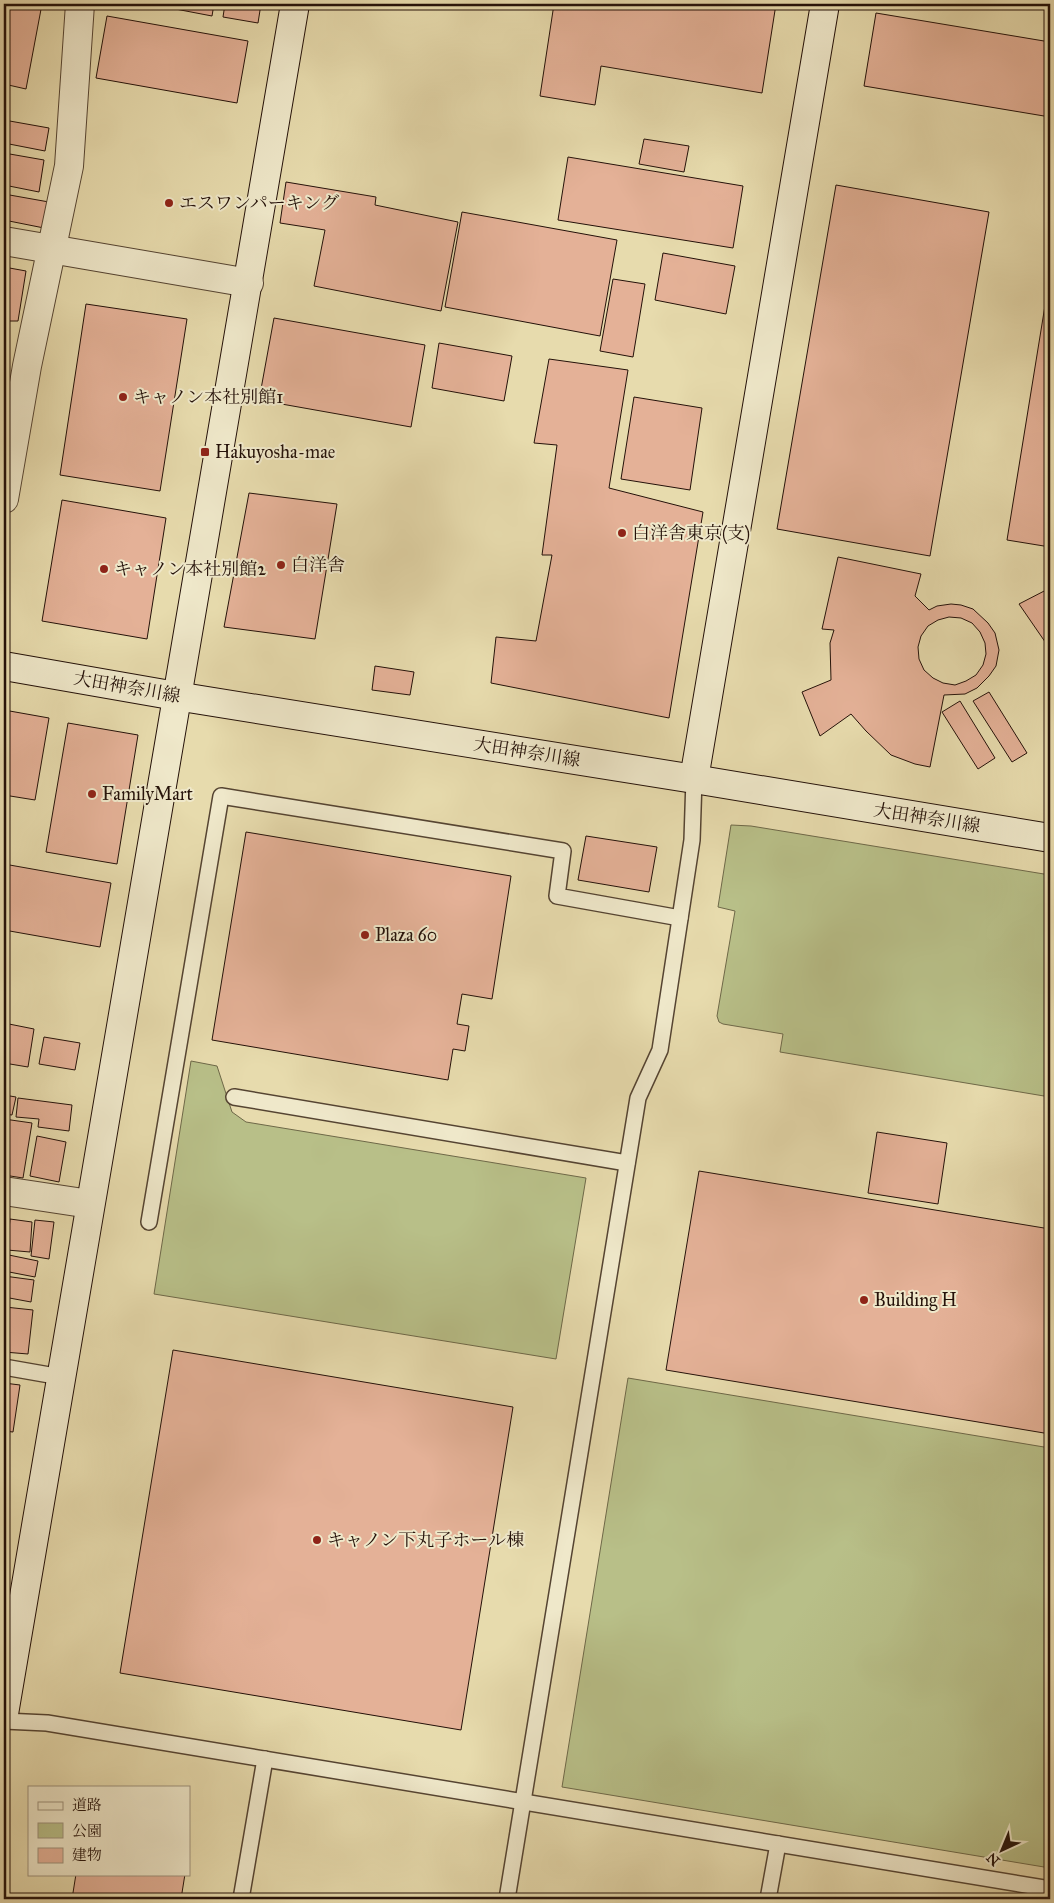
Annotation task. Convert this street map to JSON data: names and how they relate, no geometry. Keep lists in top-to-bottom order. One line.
{"streets":{"street":["大田神奈川線"]},"places":{"other":["エスワンパーキング","キャノン本社別館1","白洋舎東京(支)","白洋舎","キャノン本社別館2","FamilyMart","Plaza 60","Building H","キャノン下丸子ホール棟"],"transit":["Hakuyosha-mae"]},"legend":["道路","公園","建物"],"north":"bottom left"}
